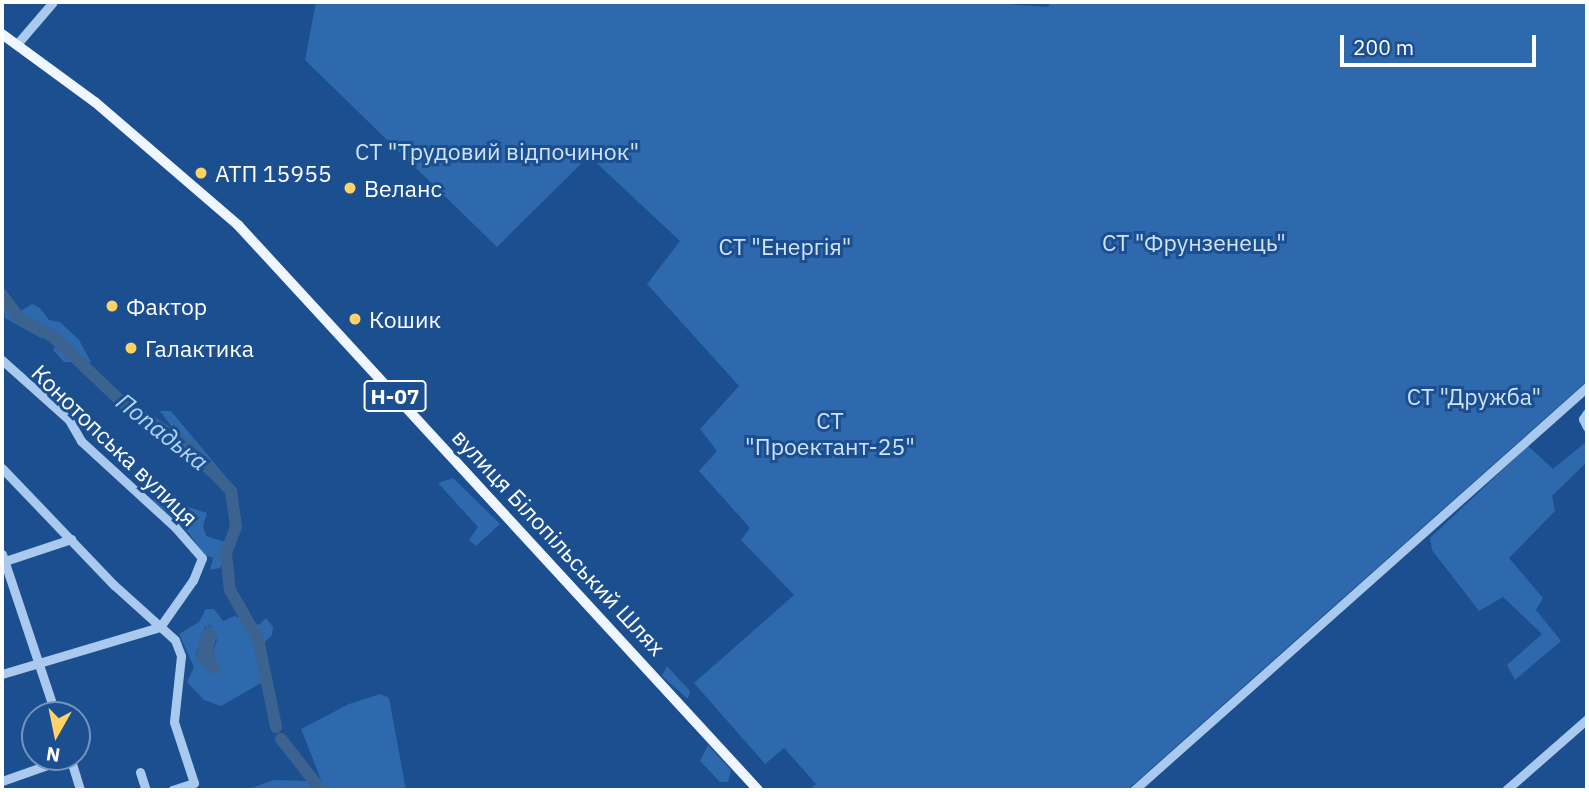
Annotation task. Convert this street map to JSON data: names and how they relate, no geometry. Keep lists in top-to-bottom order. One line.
{"streets":{"main road":["Н-07","вулиця Білопільський Шлях"],"street":["Конотопська вулиця"]},"water":["Попадька"],"parks":["СТ \"Трудовий відпочинок\"","СТ \"Фрунзенець\"","СТ \"Енергія\"","СТ \"Дружба\"","СТ \"Проектант-25\""],"places":["АТП 15955","Веланс","Фактор","Кошик","Галактика"],"scale_bar":"200 m","north":"bottom"}
